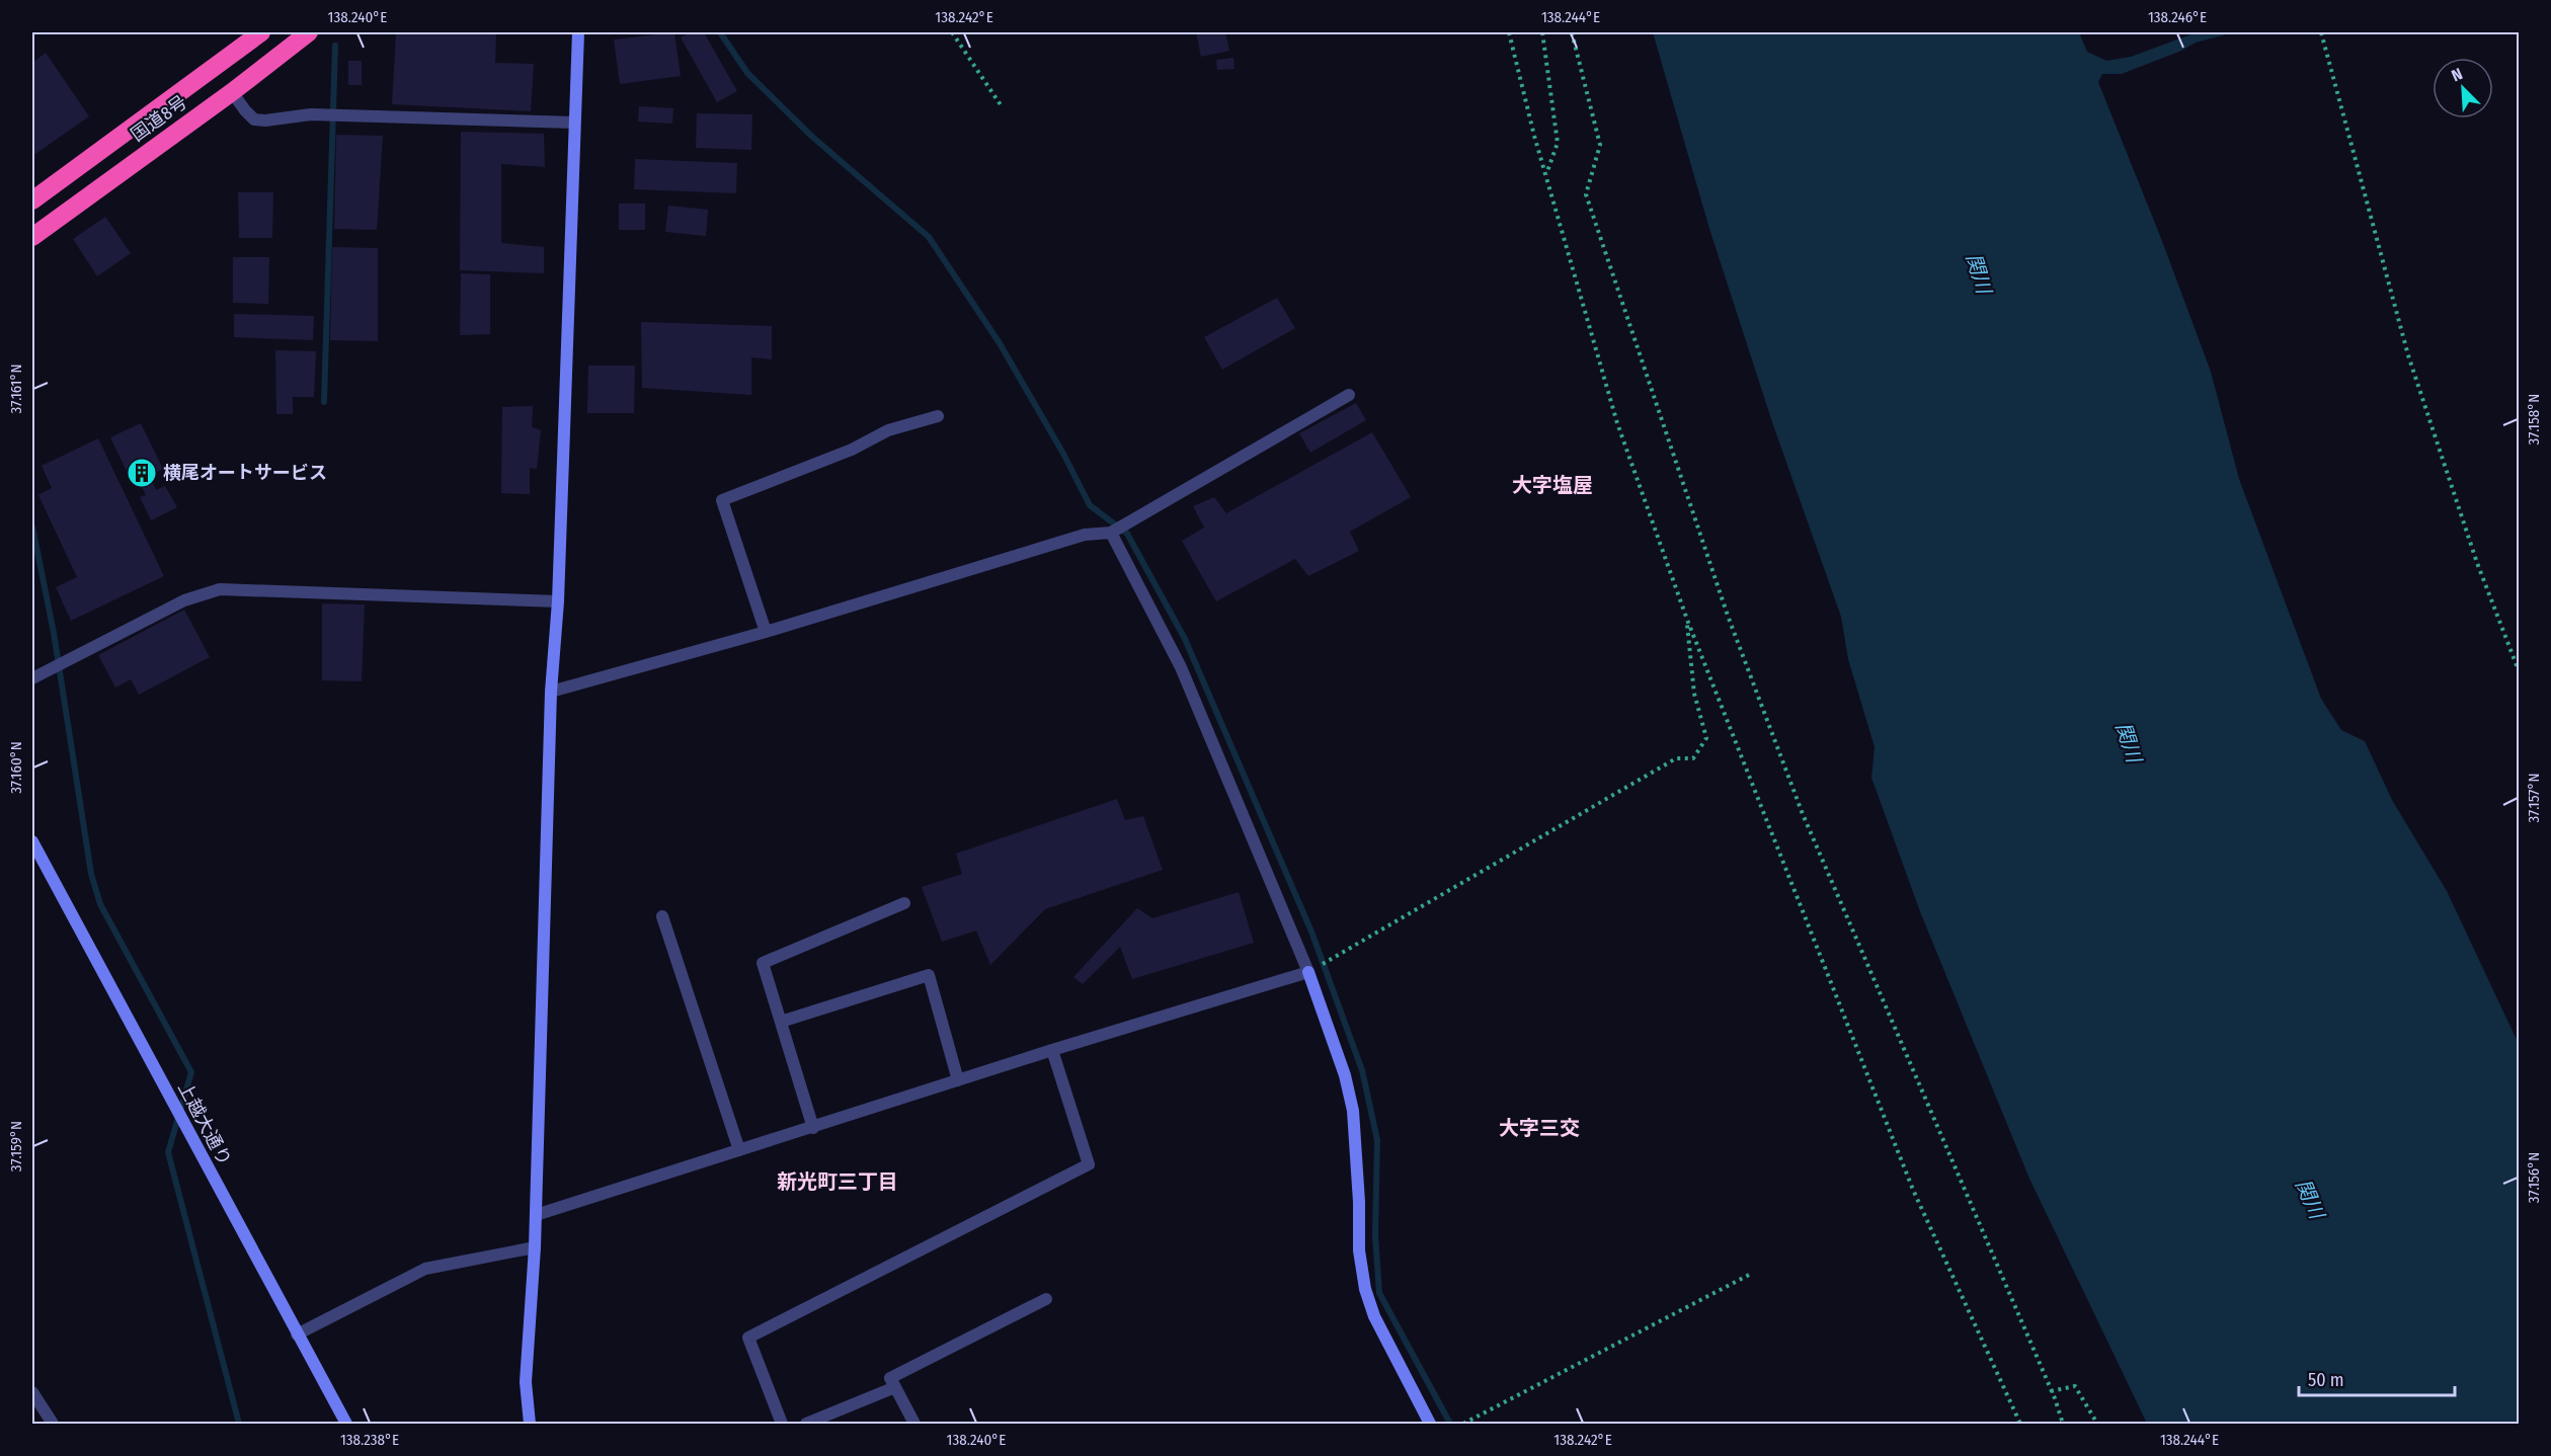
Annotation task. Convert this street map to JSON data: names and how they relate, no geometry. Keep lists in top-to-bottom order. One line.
{"streets":{"highway":["国道8号"],"street":["上越大通り"]},"districts":["大字塩屋","大字三交","新光町三丁目"],"water":["関川"],"places":{"building":["横尾オートサービス"]},"scale_bar":"50 m","north":"top left","coordinates":["138.240°E","138.242°E","138.244°E","138.246°E","37.161°N","37.158°N","37.160°N","37.157°N","37.159°N","37.156°N","138.238°E"]}
